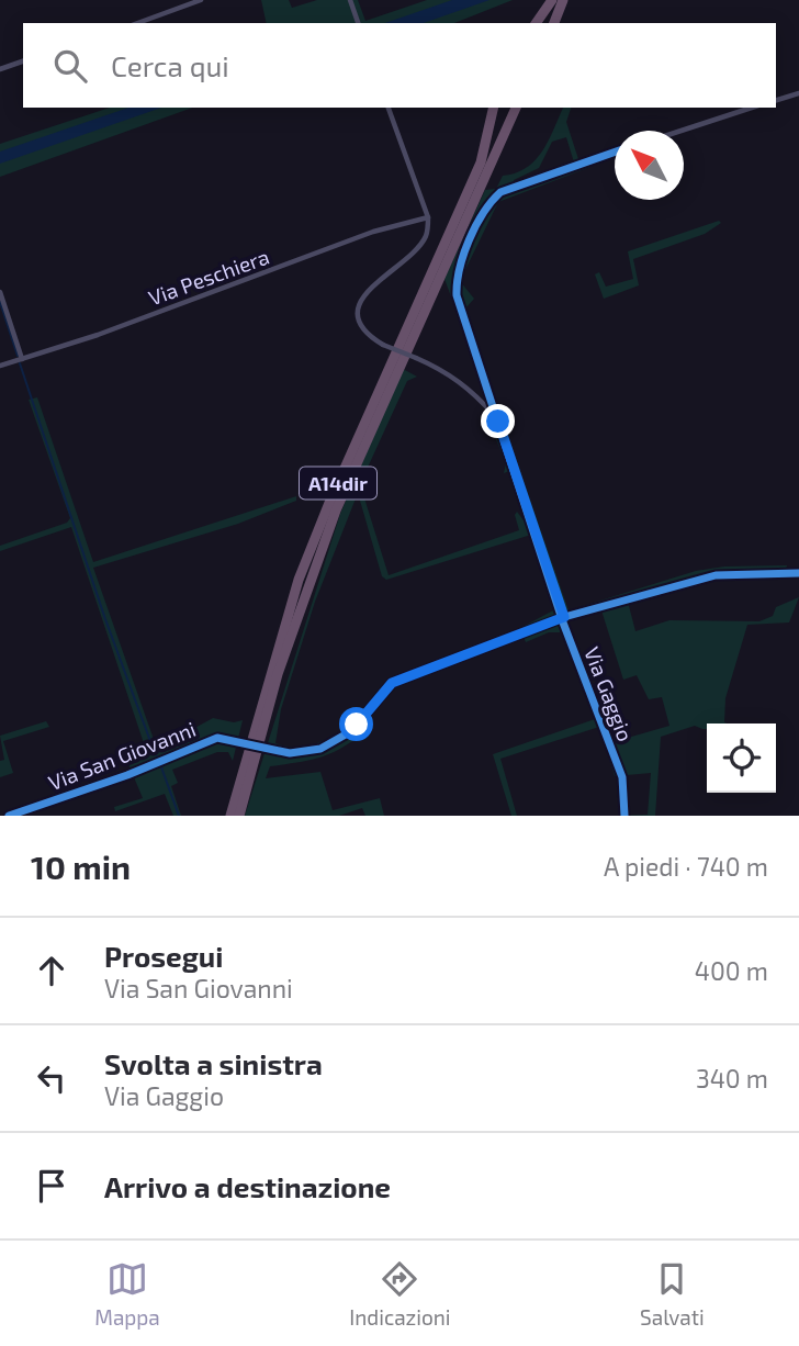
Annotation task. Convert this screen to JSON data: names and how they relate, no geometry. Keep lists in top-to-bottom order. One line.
{"streets":{"highway":["A14dir"],"street":["Via Peschiera","Via Gaggio","Via San Giovanni"]},"crossings":[["Via Gaggio","Via San Giovanni"]],"north":"top left","page":{"search":"Cerca qui","heading":["10 min","A piedi · 740 m"],"list":[["Prosegui","Via San Giovanni","400 m"],["Svolta a sinistra","Via Gaggio","340 m"],"Arrivo a destinazione"],"nav":["Mappa","Indicazioni","Salvati"]}}
